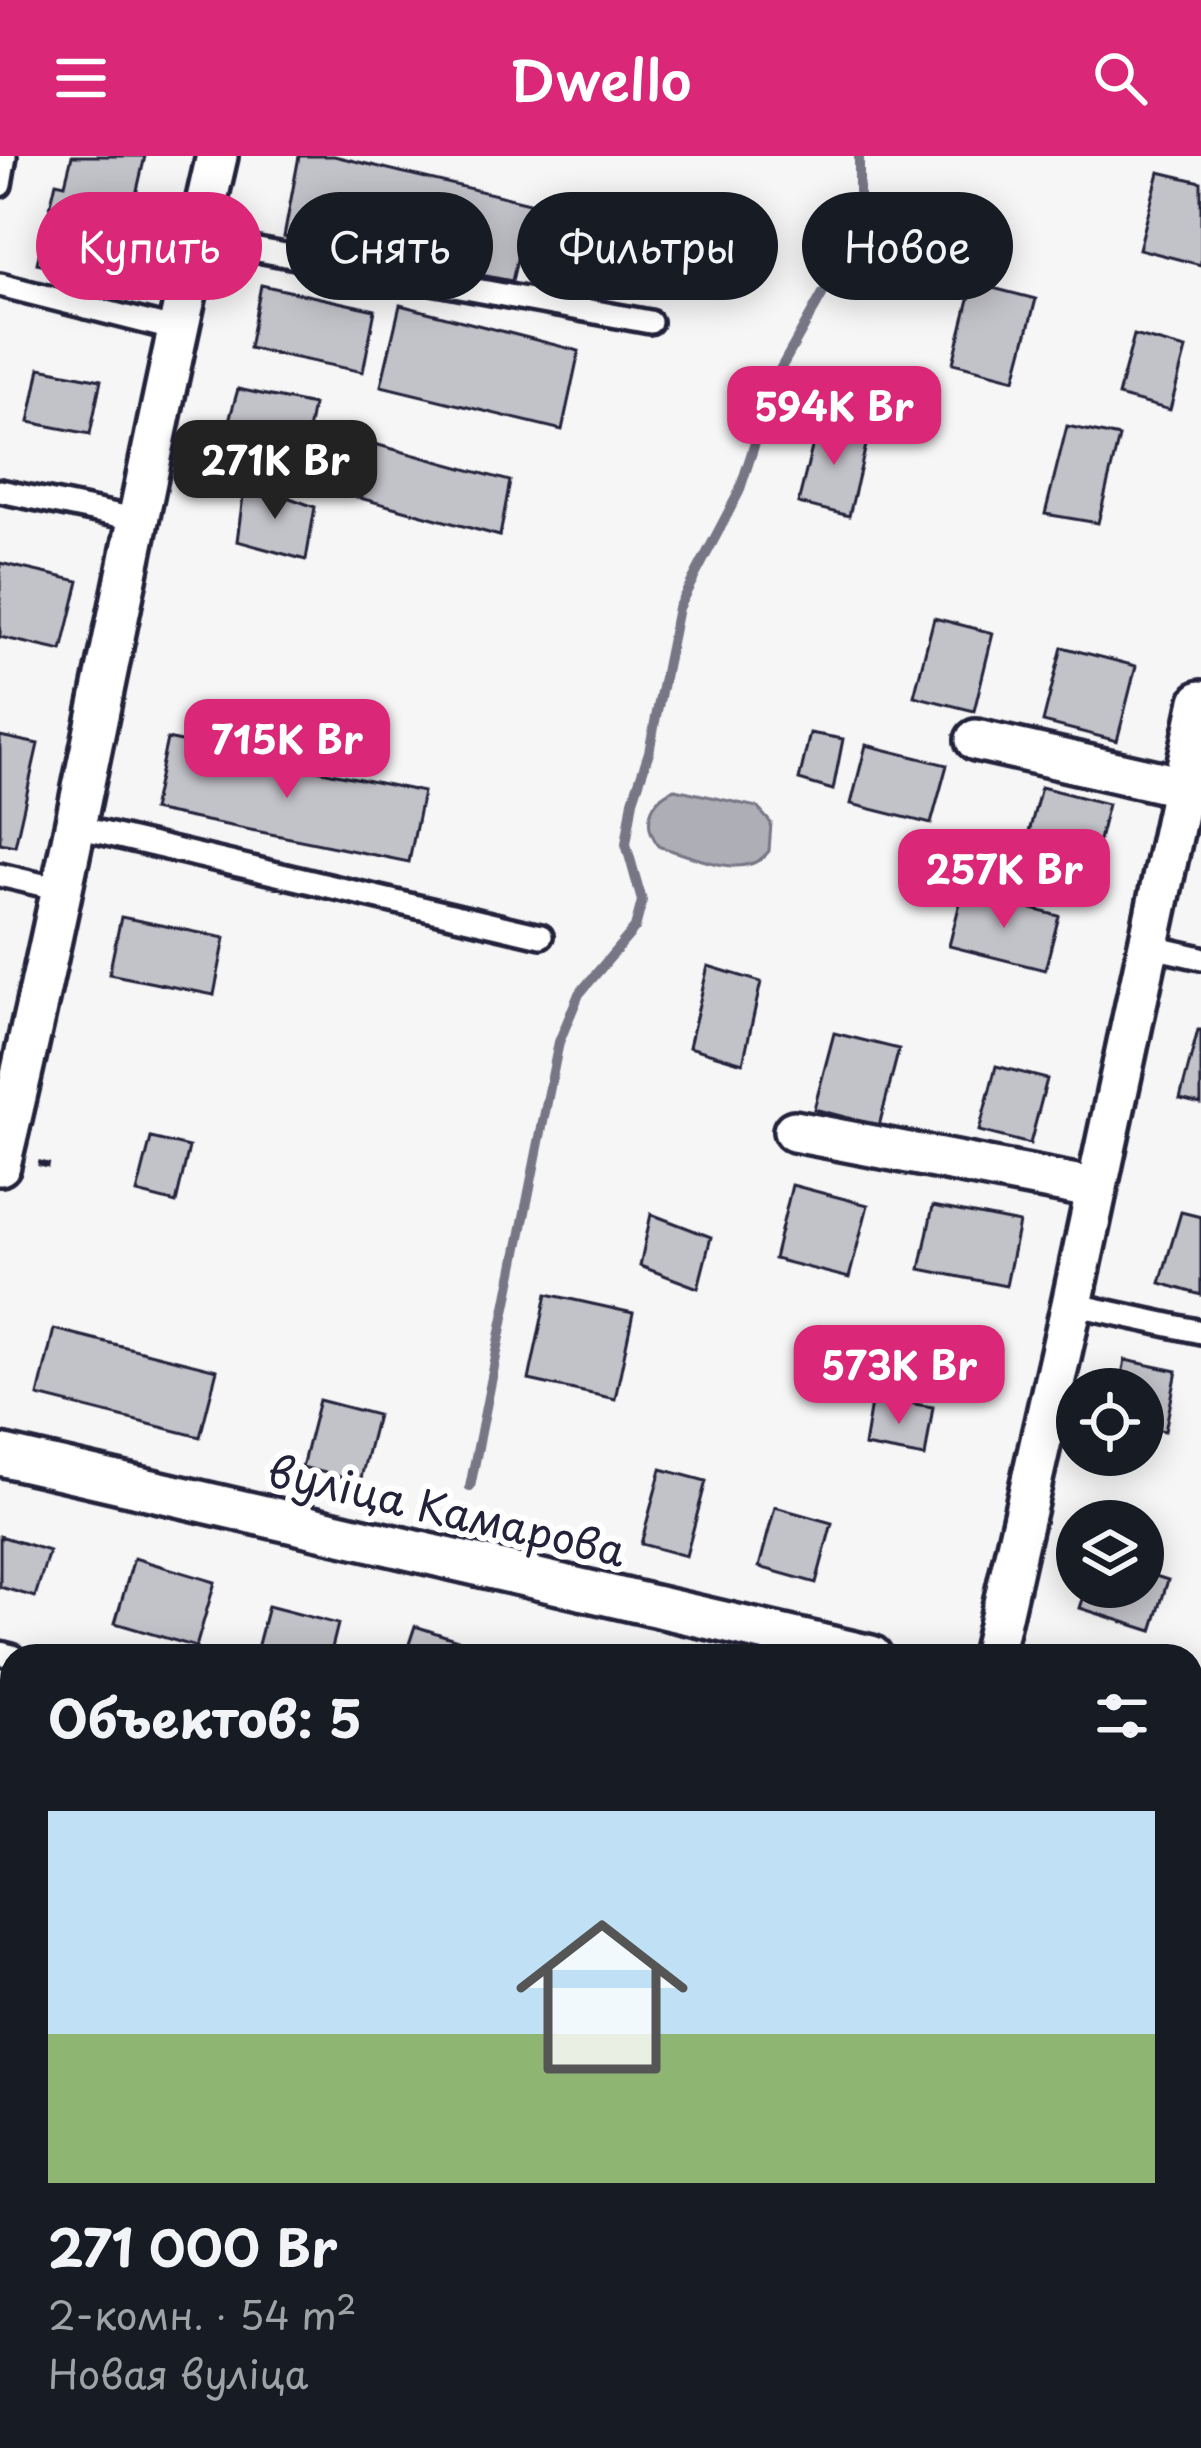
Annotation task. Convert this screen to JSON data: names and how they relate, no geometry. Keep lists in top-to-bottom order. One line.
{"streets":{"street":["вуліца Камарова"]},"page":{"header":"Dwello","chip":["Купить","Снять","Фильтры","Новое"],"price":["594K Br","271K Br","715K Br","257K Br","573K Br"],"heading":"Объектов: 5","list":[{"name":"271 000 Br","note":"2-комн. · 54 m² · Новая вуліца"}]}}
